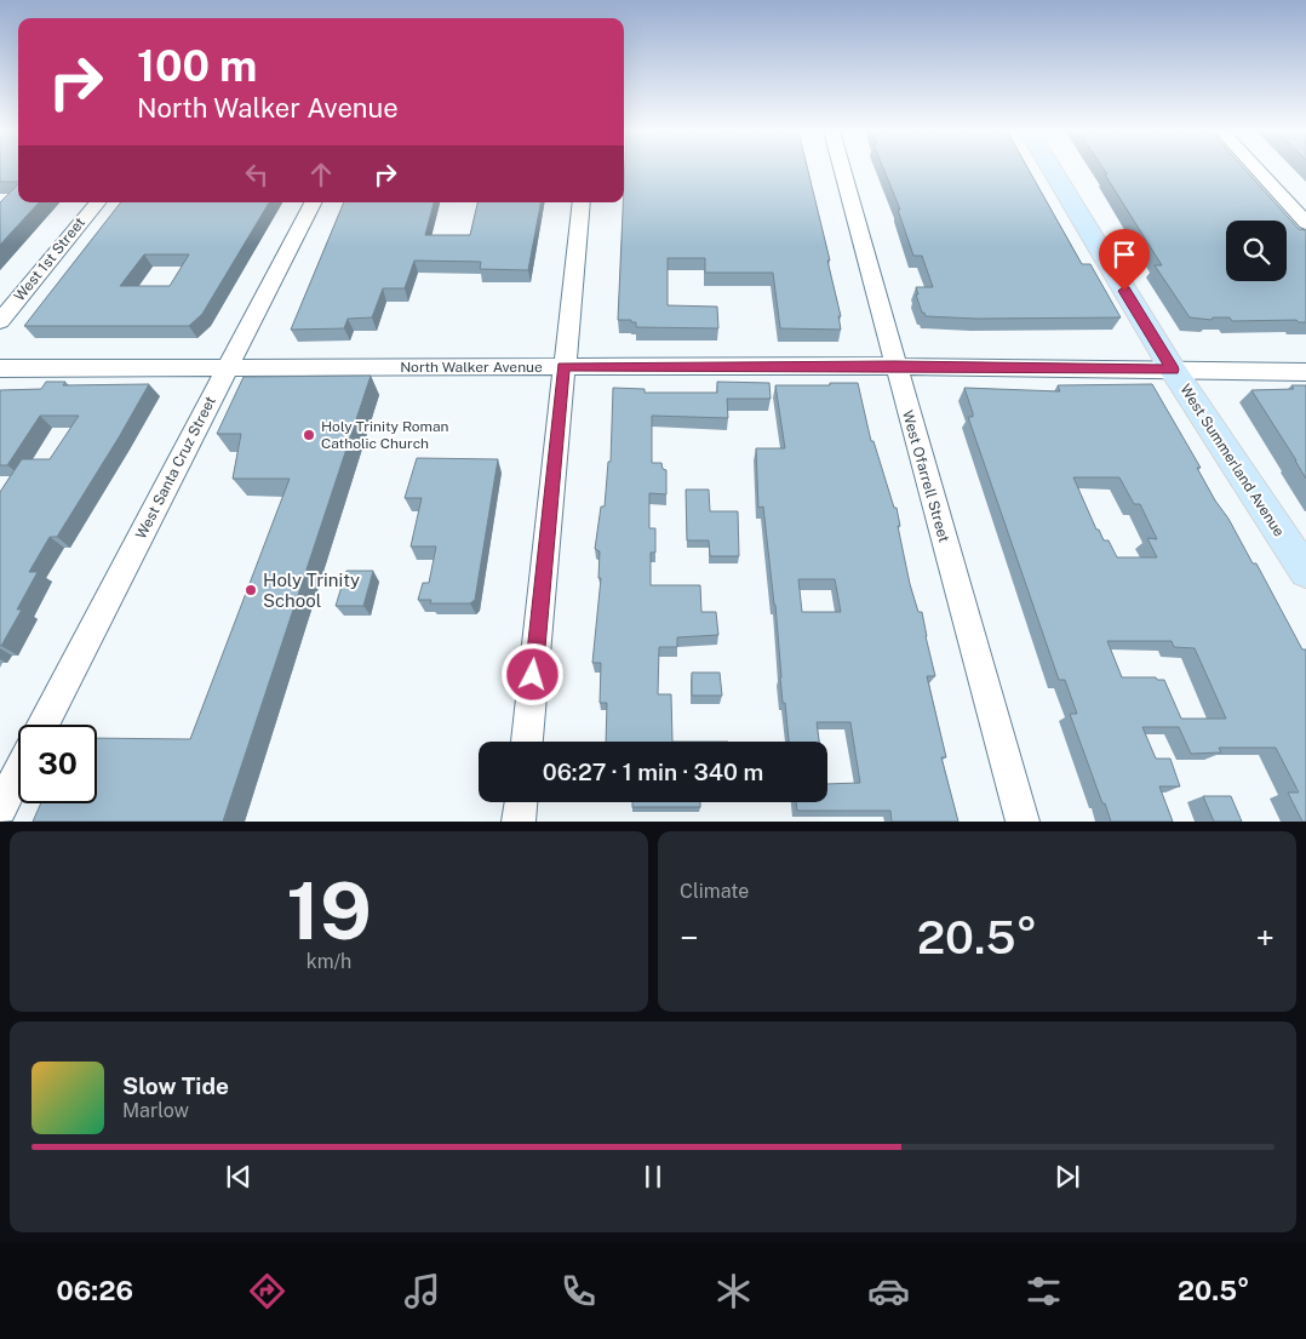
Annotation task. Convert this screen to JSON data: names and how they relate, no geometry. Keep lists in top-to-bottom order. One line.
{"streets":{"main road":["West Summerland Avenue"],"street":["West 1st Street","North Walker Avenue","West Santa Cruz Street","West Ofarrell Street"]},"crossings":[["North Walker Avenue","West Summerland Avenue"],["North Walker Avenue","West Santa Cruz Street"],["North Walker Avenue","West Ofarrell Street"]],"places":["Holy Trinity Roman Catholic Church","Holy Trinity School"],"page":{"turn":["100 m","North Walker Avenue"],"limit":"30","trip":"06:27 · 1 min · 340 m","tile":[["19","km/h"],"Climate"],"heat":["−","20.5°","+"],"song":["Slow Tide","Marlow"],"tabs":["06:26","20.5°"]}}
